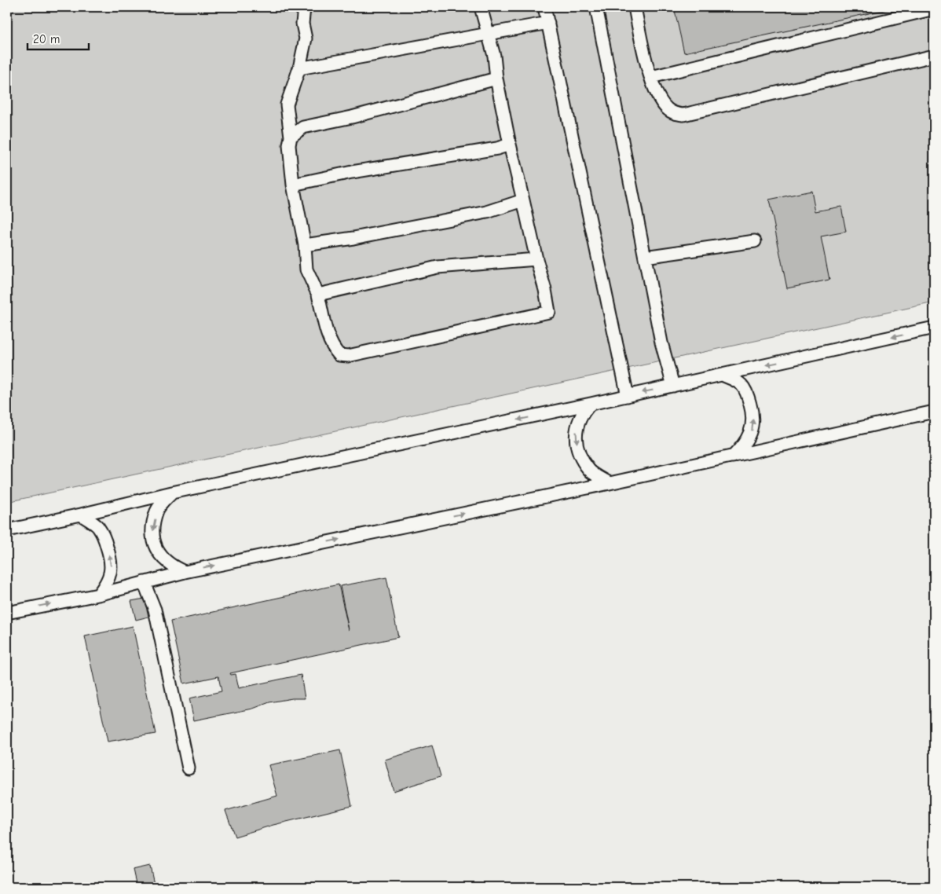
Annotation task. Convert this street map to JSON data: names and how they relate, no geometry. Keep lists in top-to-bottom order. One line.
{"scale_bar":"20 m"}
